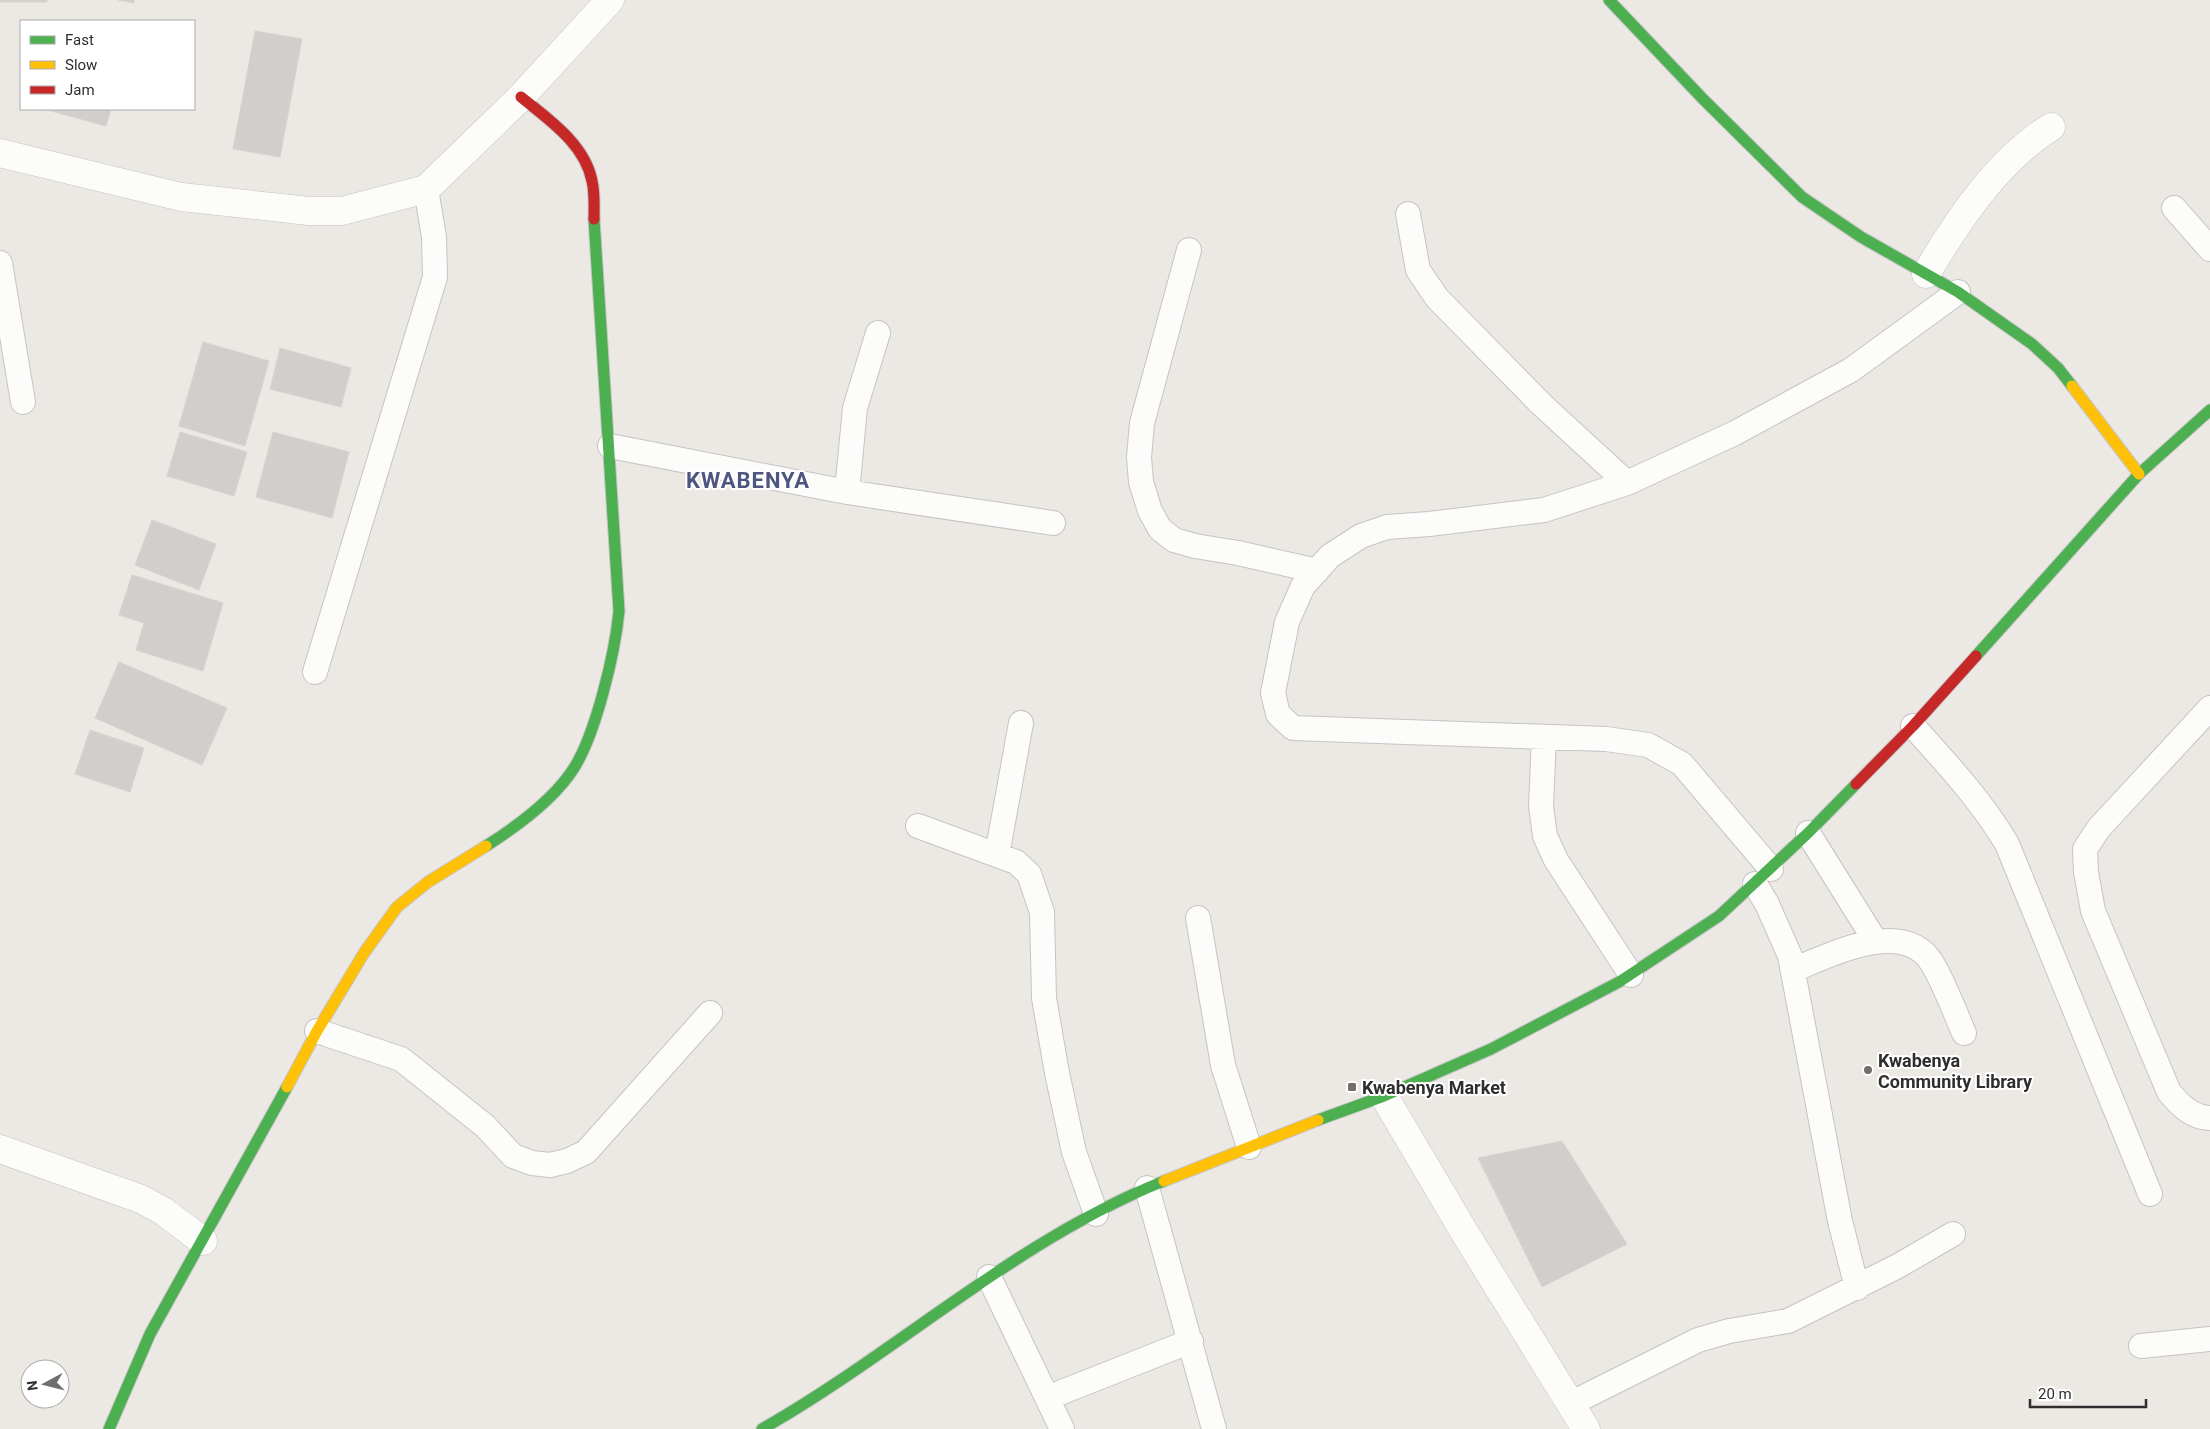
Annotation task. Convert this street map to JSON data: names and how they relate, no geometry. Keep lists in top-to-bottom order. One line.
{"districts":["KWABENYA"],"places":{"other":["Kwabenya Community Library"],"transit":["Kwabenya Market"]},"legend":["Fast","Slow","Jam"],"scale_bar":"20 m","north":"left"}
